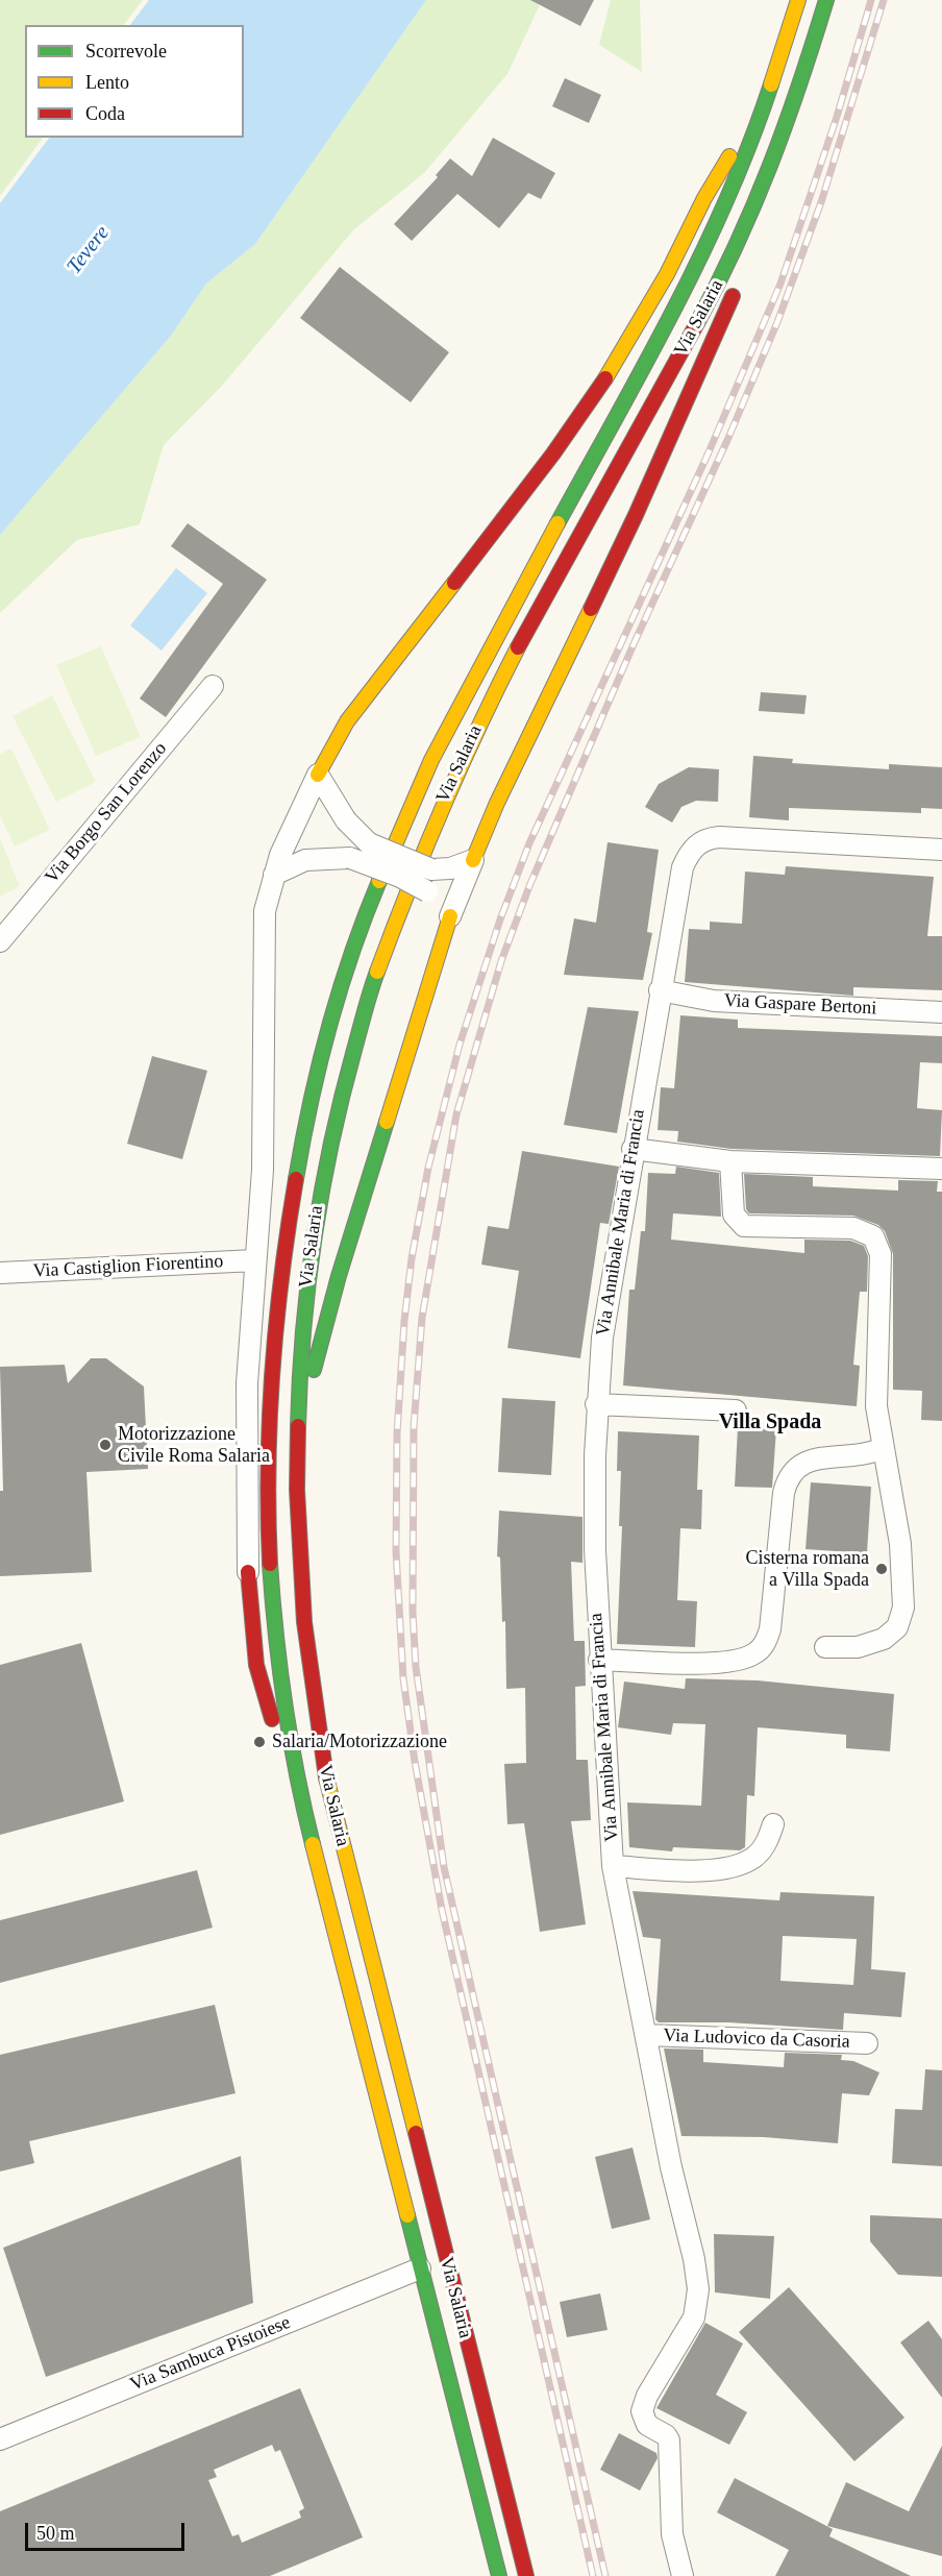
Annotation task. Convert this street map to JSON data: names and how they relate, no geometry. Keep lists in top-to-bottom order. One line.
{"streets":{"main road":["Via Salaria"],"street":["Via Borgo San Lorenzo","Via Gaspare Bertoni","Via Annibale Maria di Francia","Via Castiglion Fiorentino","Via Ludovico da Casoria","Via Sambuca Pistoiese"]},"crossings":[["Via Salaria","Via Sambuca Pistoiese"],["Via Gaspare Bertoni","Via Annibale Maria di Francia"],["Via Annibale Maria di Francia","Via Ludovico da Casoria"]],"districts":["Villa Spada"],"water":["Tevere"],"places":["Motorizzazione Civile Roma Salaria","Cisterna romana a Villa Spada","Salaria/Motorizzazione"],"legend":["Scorrevole","Lento","Coda"],"scale_bar":"50 m"}
